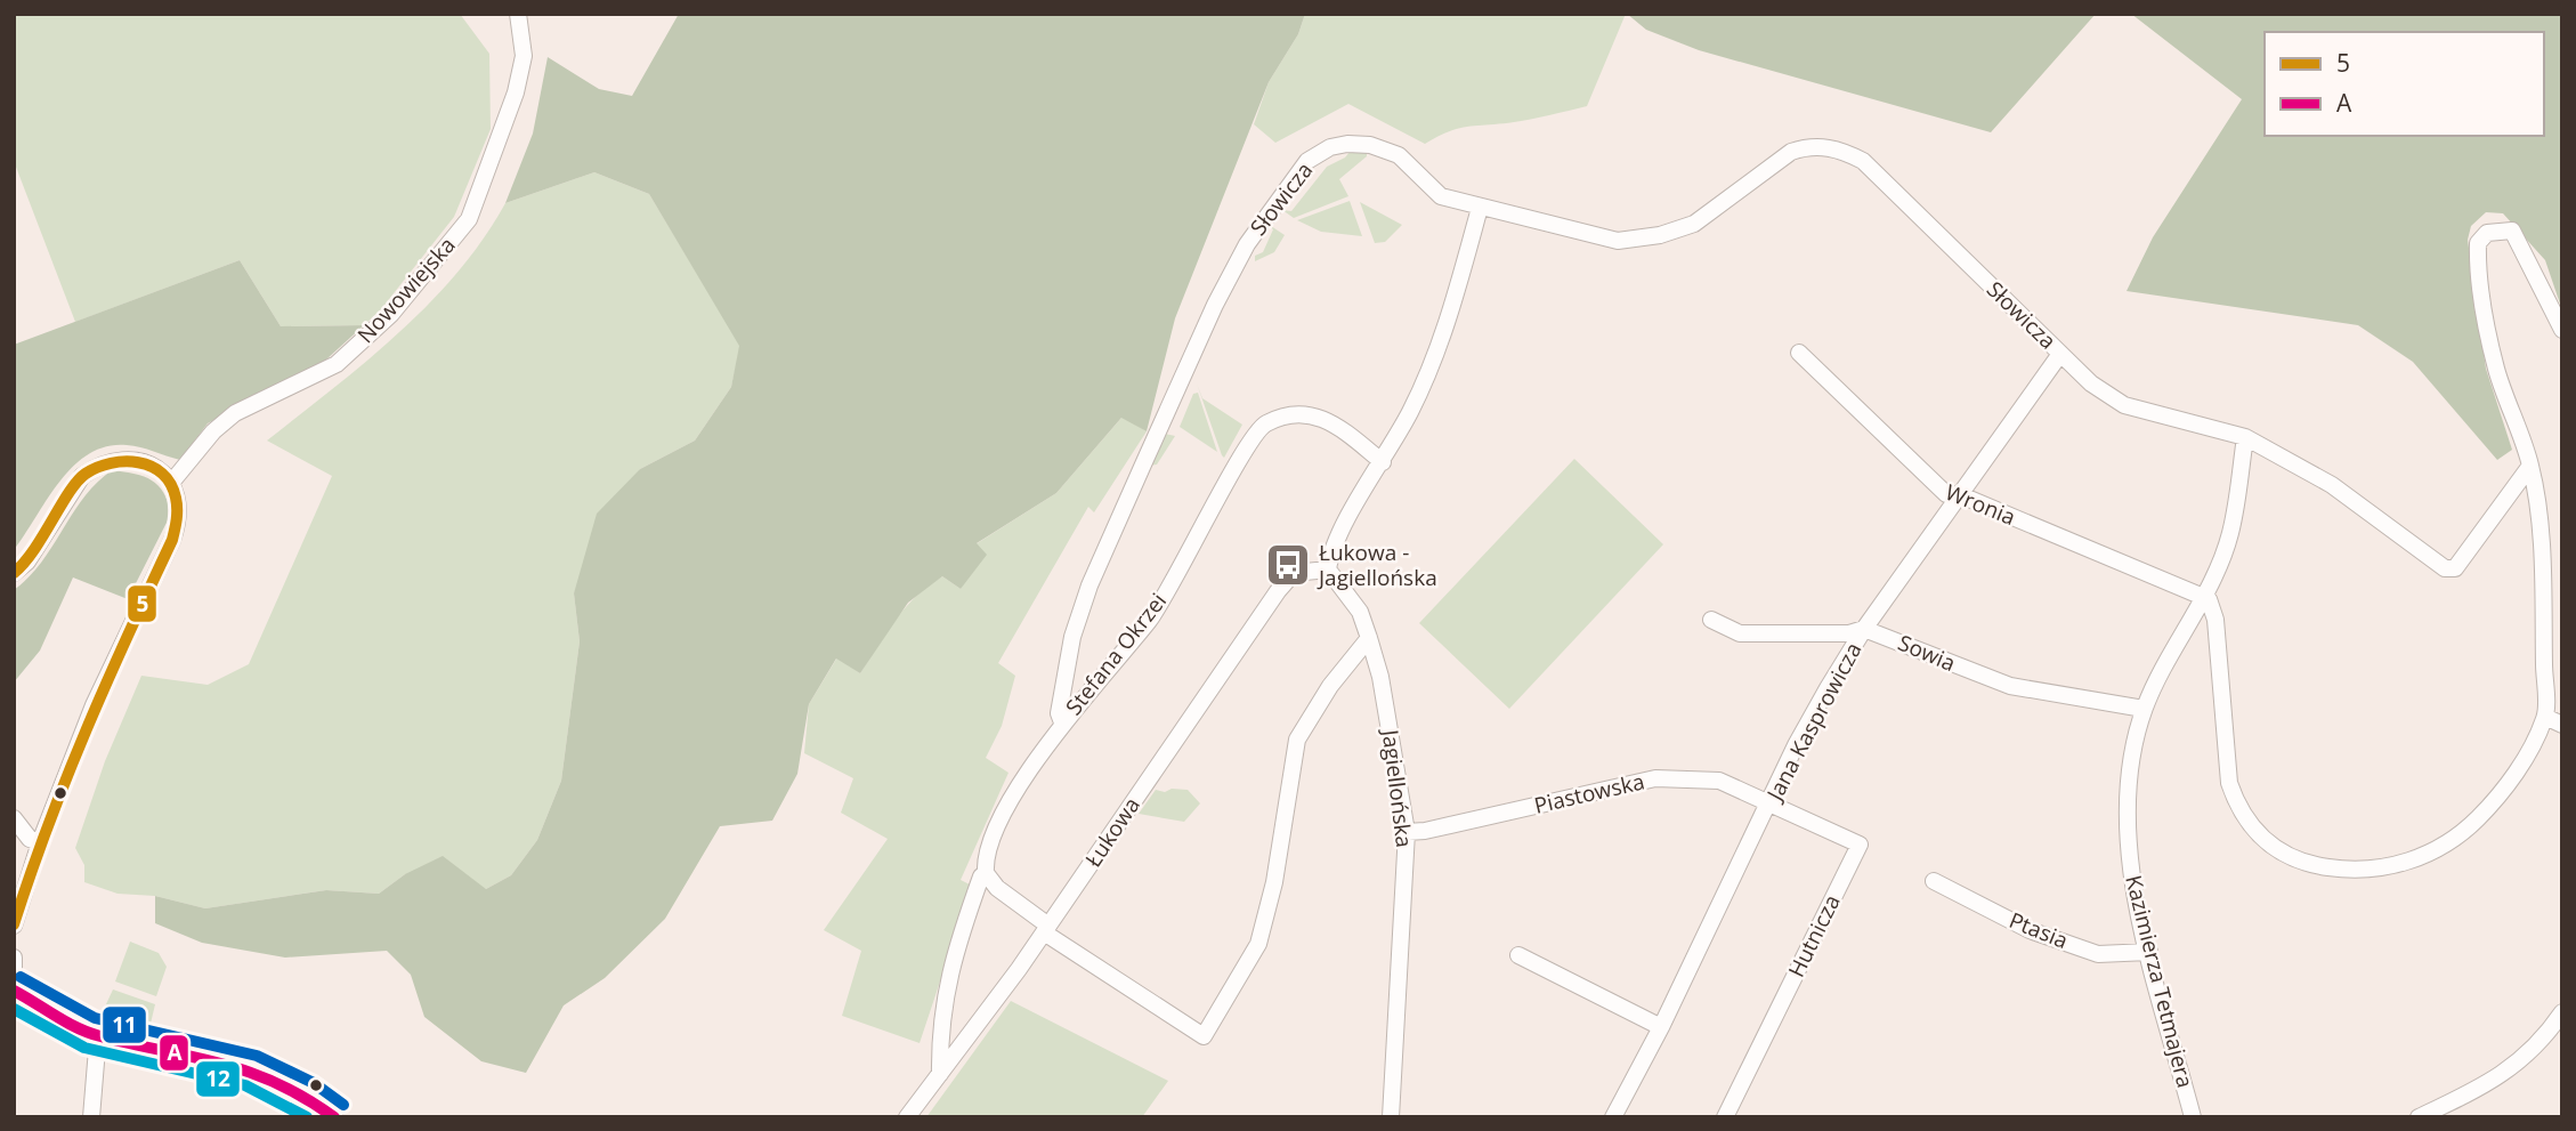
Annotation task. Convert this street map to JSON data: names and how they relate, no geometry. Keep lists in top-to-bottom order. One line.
{"streets":{"street":["Słowicza","Nowowiejska","Wronia","Sowia","Stefana Okrzei","Jana Kasprowicza","Jagiellońska","Piastowska","Łukowa","Ptasia","Hutnicza","Kazimierza Tetmajera"]},"crossings":[["Słowicza","Stefana Okrzei"],["Słowicza","Jana Kasprowicza"],["Słowicza","Kazimierza Tetmajera"],["Wronia","Jana Kasprowicza"],["Wronia","Kazimierza Tetmajera"],["Sowia","Jana Kasprowicza"],["Sowia","Kazimierza Tetmajera"],["Jana Kasprowicza","Piastowska"],["Jana Kasprowicza","Hutnicza"],["Jagiellońska","Piastowska"],["Jagiellońska","Łukowa"],["Piastowska","Hutnicza"],["Ptasia","Kazimierza Tetmajera"]],"places":{"bus stop":["Łukowa - Jagiellońska"]},"lines":["transit line 5","transit line 11","transit line A","transit line 12"],"legend":["5","A"]}
